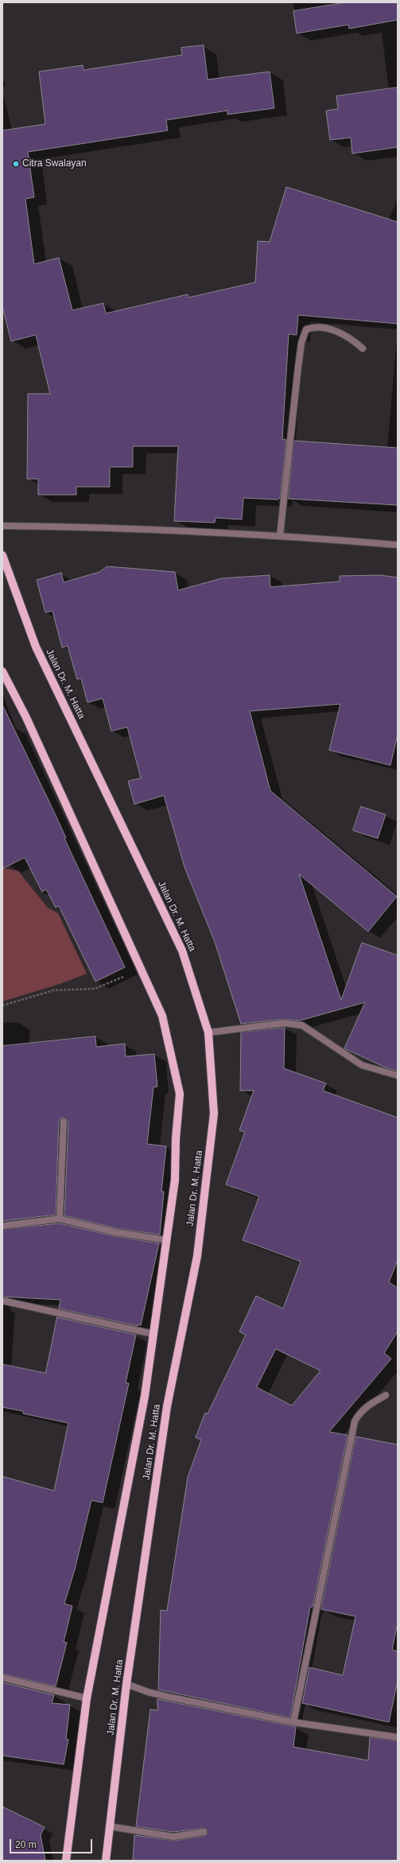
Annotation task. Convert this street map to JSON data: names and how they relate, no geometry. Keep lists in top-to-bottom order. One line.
{"streets":{"main road":["Jalan Dr. M. Hatta"]},"places":["Citra Swalayan"],"scale_bar":"20 m"}
